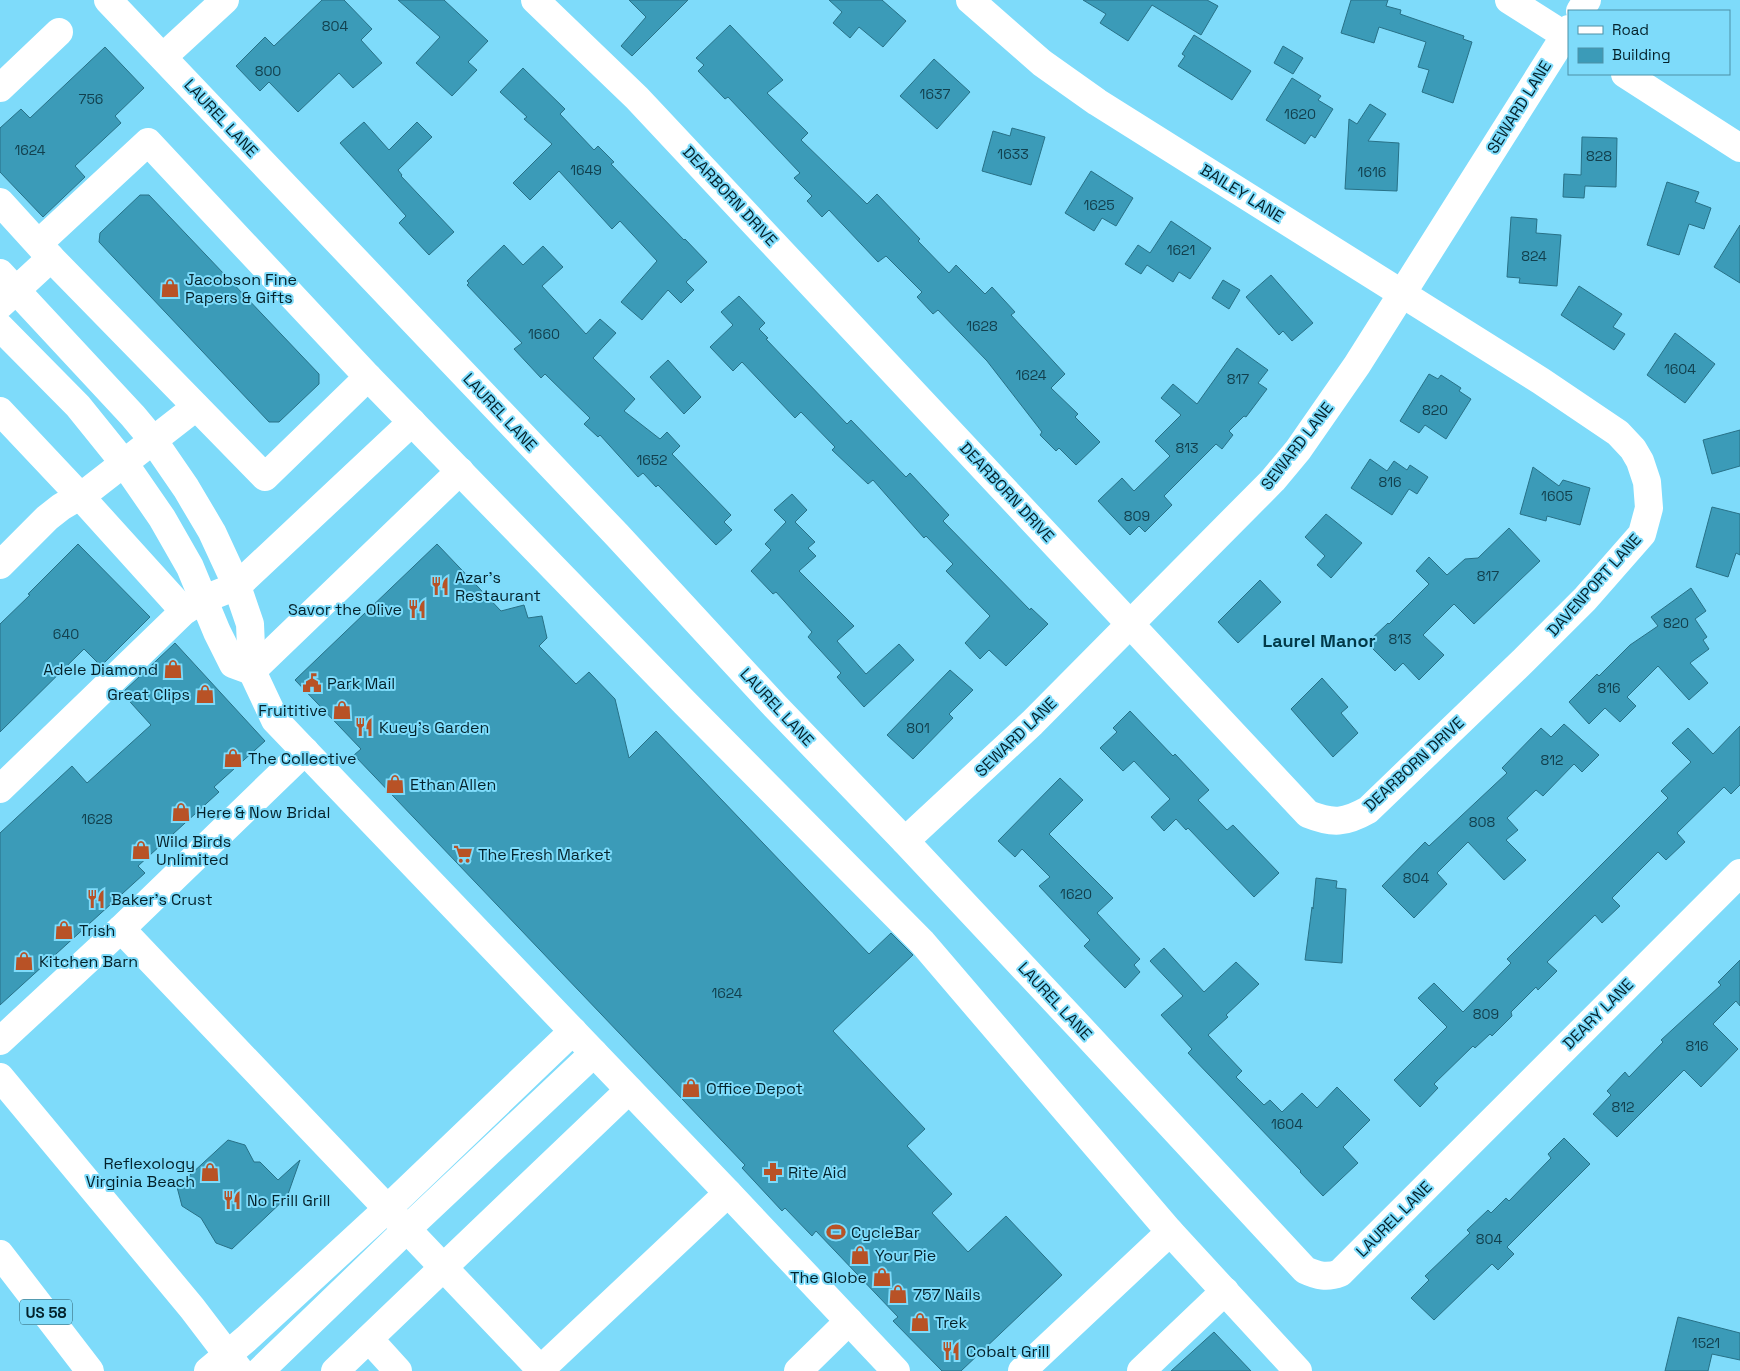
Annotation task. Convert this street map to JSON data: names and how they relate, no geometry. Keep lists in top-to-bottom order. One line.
{"streets":{"street":["SEWARD LANE","LAUREL LANE","BAILEY LANE","DEARBORN DRIVE","DAVENPORT LANE","DEARY LANE","US 58"]},"crossings":[["SEWARD LANE","LAUREL LANE"],["SEWARD LANE","BAILEY LANE"],["SEWARD LANE","DEARBORN DRIVE"],["LAUREL LANE","DEARY LANE"],["BAILEY LANE","DAVENPORT LANE"],["DEARBORN DRIVE","DAVENPORT LANE"]],"districts":["Laurel Manor"],"places":{"shop":["Jacobson Fine Papers & Gifts","Adele Diamond","Great Clips","Fruititive","The Collective","Ethan Allen","Here & Now Bridal","Wild Birds Unlimited","Trish","Kitchen Barn","Office Depot","Reflexology Virginia Beach","Your Pie","The Globe","757 Nails","Trek"],"restaurant":["Azar's Restaurant","Savor the Olive","Kuey's Garden","Baker's Crust","No Frill Grill","Cobalt Grill"],"public building":["Park Mail"],"supermarket":["The Fresh Market"],"pharmacy":["Rite Aid"],"sports":["CycleBar"]},"house_numbers":["804","800","1637","756","1620","1624","1633","828","1649","1616","1625","1621","824","1628","1660","1604","1624","817","820","813","1652","816","1605","809","817","820","640","813","816","801","812","1628","808","804","1620","1624","809","816","812","1604","804","1521"],"legend":["Road","Building"]}
